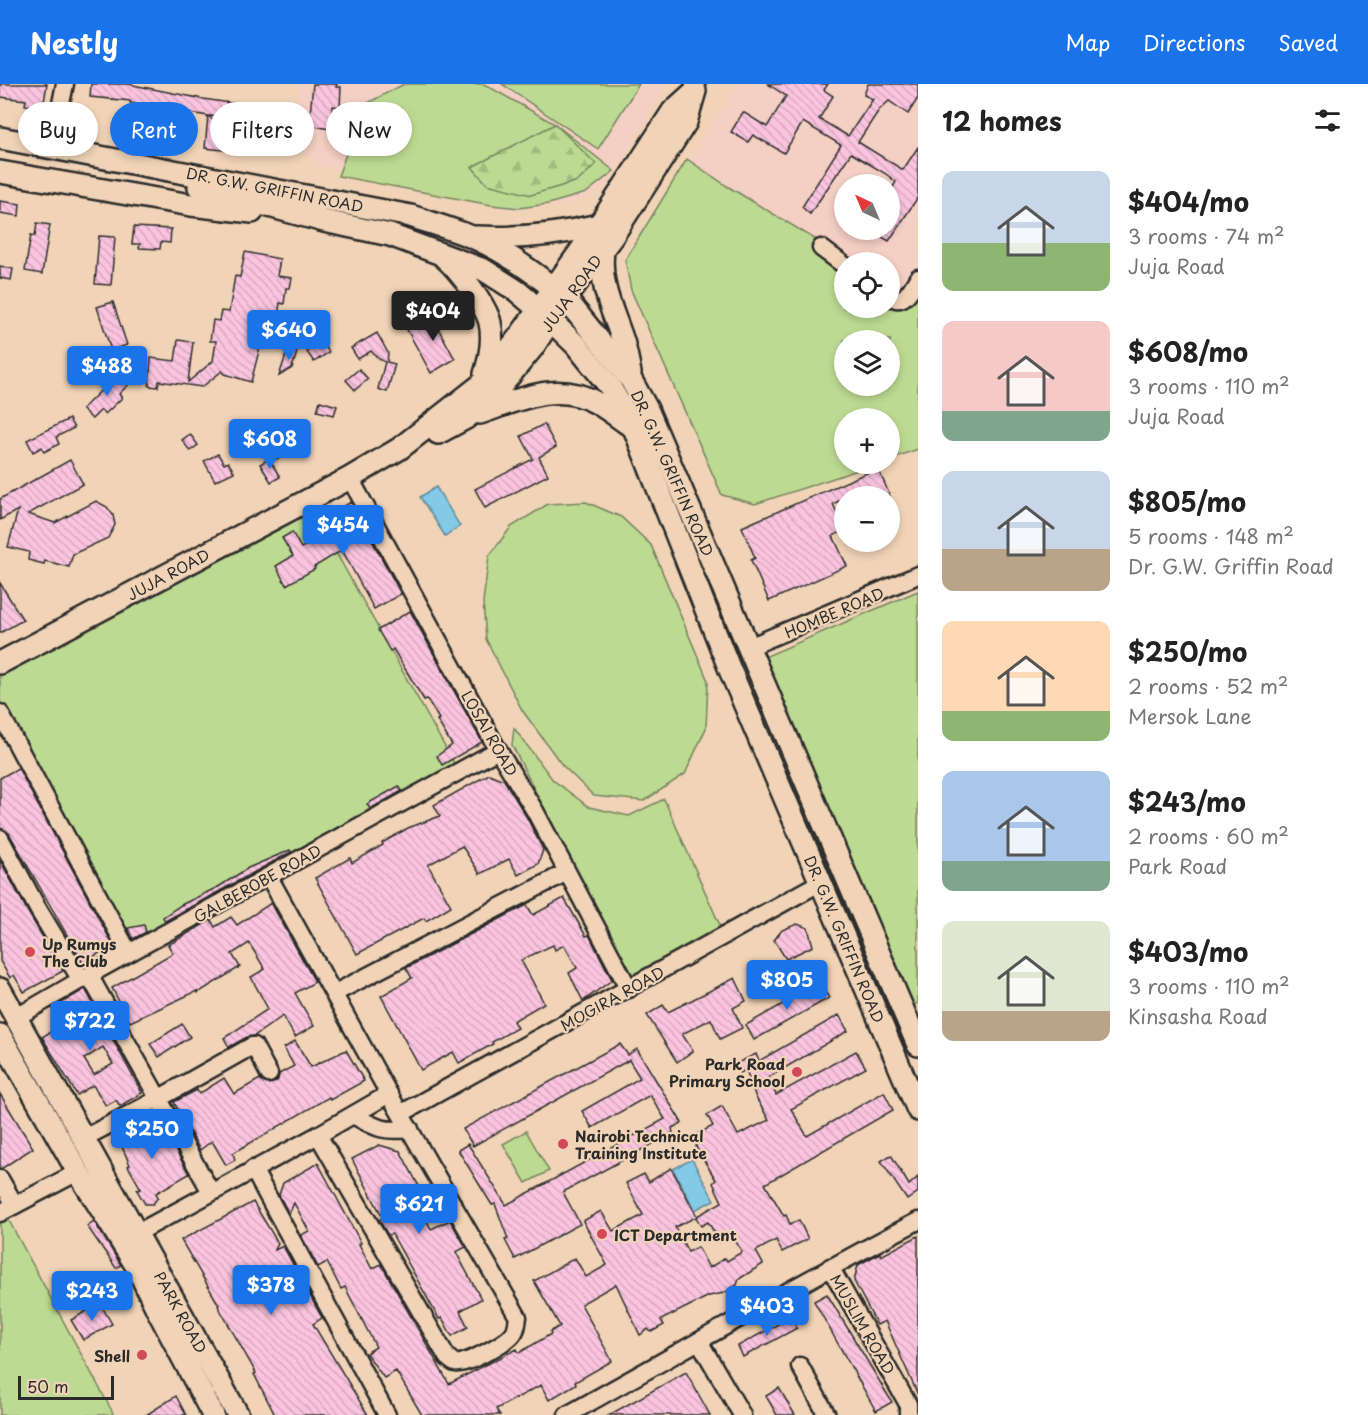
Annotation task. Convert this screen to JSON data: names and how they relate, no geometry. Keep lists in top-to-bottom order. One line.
{"streets":{"main road":["DR. G.W. GRIFFIN ROAD","JUJA ROAD","PARK ROAD"],"street":["HOMBE ROAD","LOSAI ROAD","GALBEROBE ROAD","MOGIRA ROAD","MUSLIM ROAD"]},"crossings":[["DR. G.W. GRIFFIN ROAD","JUJA ROAD"],["DR. G.W. GRIFFIN ROAD","HOMBE ROAD"],["DR. G.W. GRIFFIN ROAD","MOGIRA ROAD"],["JUJA ROAD","LOSAI ROAD"],["LOSAI ROAD","GALBEROBE ROAD"],["LOSAI ROAD","MOGIRA ROAD"],["GALBEROBE ROAD","PARK ROAD"]],"places":["Up Rumys The Club","Park Road Primary School","Nairobi Technical Training Institute","ICT Department","Shell"],"scale_bar":"50 m","north":"top left","page":{"header":"Nestly","nav":["Map","Directions","Saved"],"heading":"12 homes","chip":["Buy","Rent","Filters","New"],"list":[{"name":"$404/mo","note":"3 rooms · 74 m² · Juja Road"},{"name":"$608/mo","note":"3 rooms · 110 m² · Juja Road"},{"name":"$805/mo","note":"5 rooms · 148 m² · Dr. G.W. Griffin Road"},{"name":"$250/mo","note":"2 rooms · 52 m² · Mersok Lane"},{"name":"$243/mo","note":"2 rooms · 60 m² · Park Road"},{"name":"$403/mo","note":"3 rooms · 110 m² · Kinsasha Road"}],"map_buttons":["+","−"],"price":["$404","$640","$488","$608","$454","$805","$722","$250","$621","$378","$243","$403"],"scale":"50 m"}}
